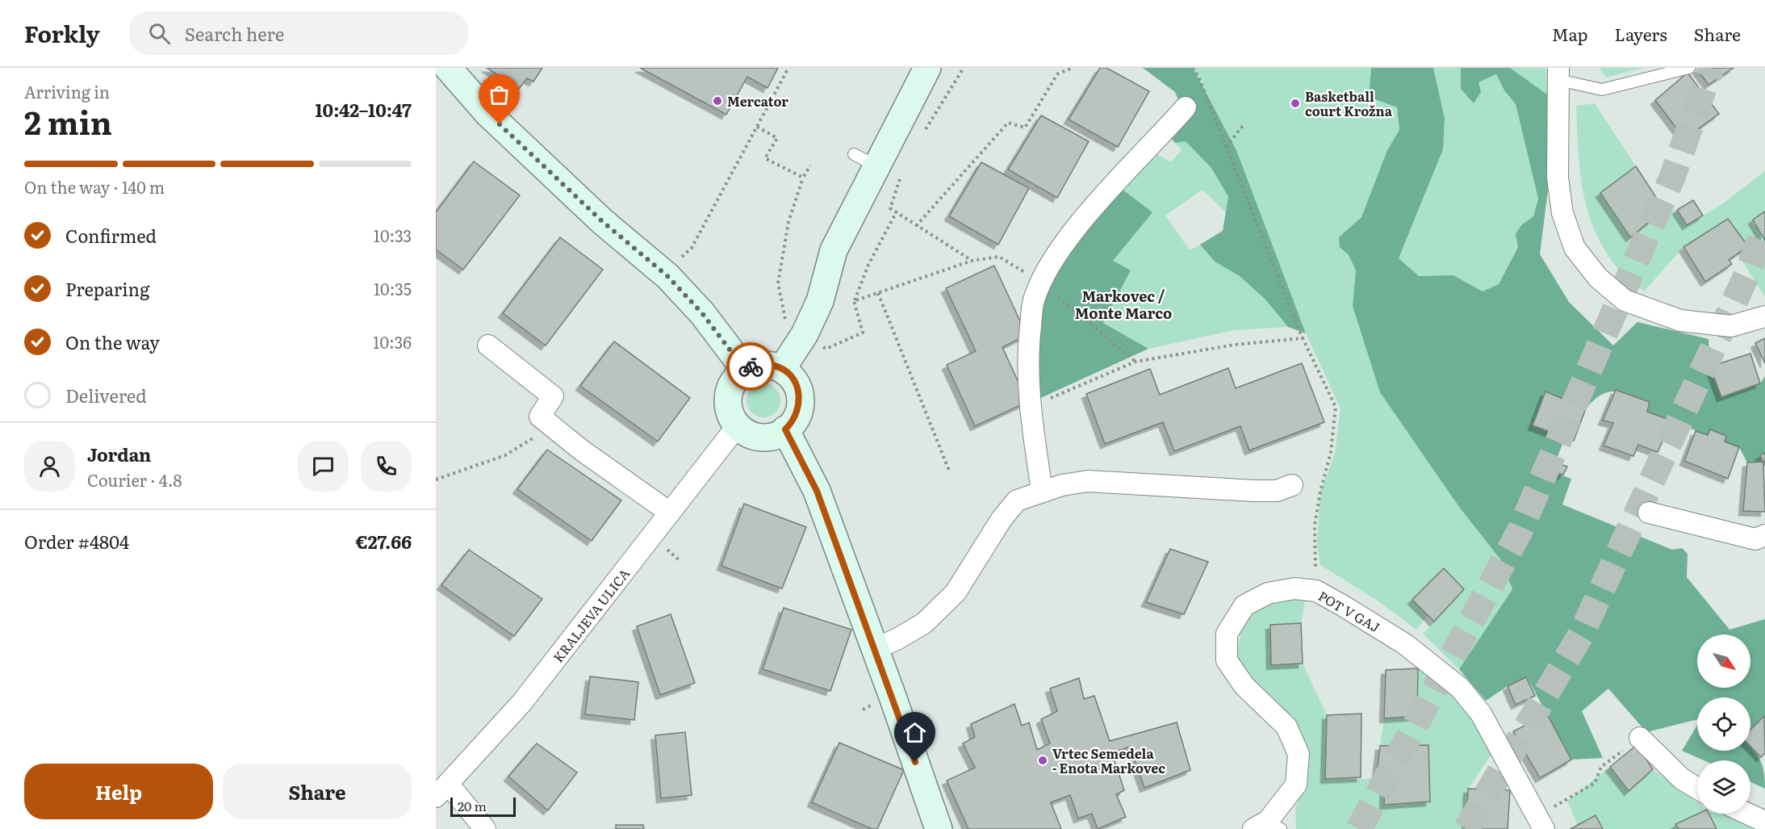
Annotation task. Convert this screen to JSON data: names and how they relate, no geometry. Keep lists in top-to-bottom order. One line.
{"streets":{"street":["POT V GAJ","KRALJEVA ULICA"]},"districts":["Markovec / Monte Marco"],"places":["Mercator","Basketball court Krožna","Vrtec Semedela - Enota Markovec"],"scale_bar":"20 m","north":"bottom right","page":{"header":"Forkly","search":"Search here","nav":["Map","Layers","Share"],"heading":["2 min","Arriving in","10:42–10:47"],"panel":["Jordan","Courier · 4.8","Order #4804","€27.66"],"bar":"On the way · 140 m","list":[["Confirmed","10:33"],["Preparing","10:35"],["On the way","10:36"],"Delivered"],"buttons":["Help","Share"],"scale":"20 m"}}
